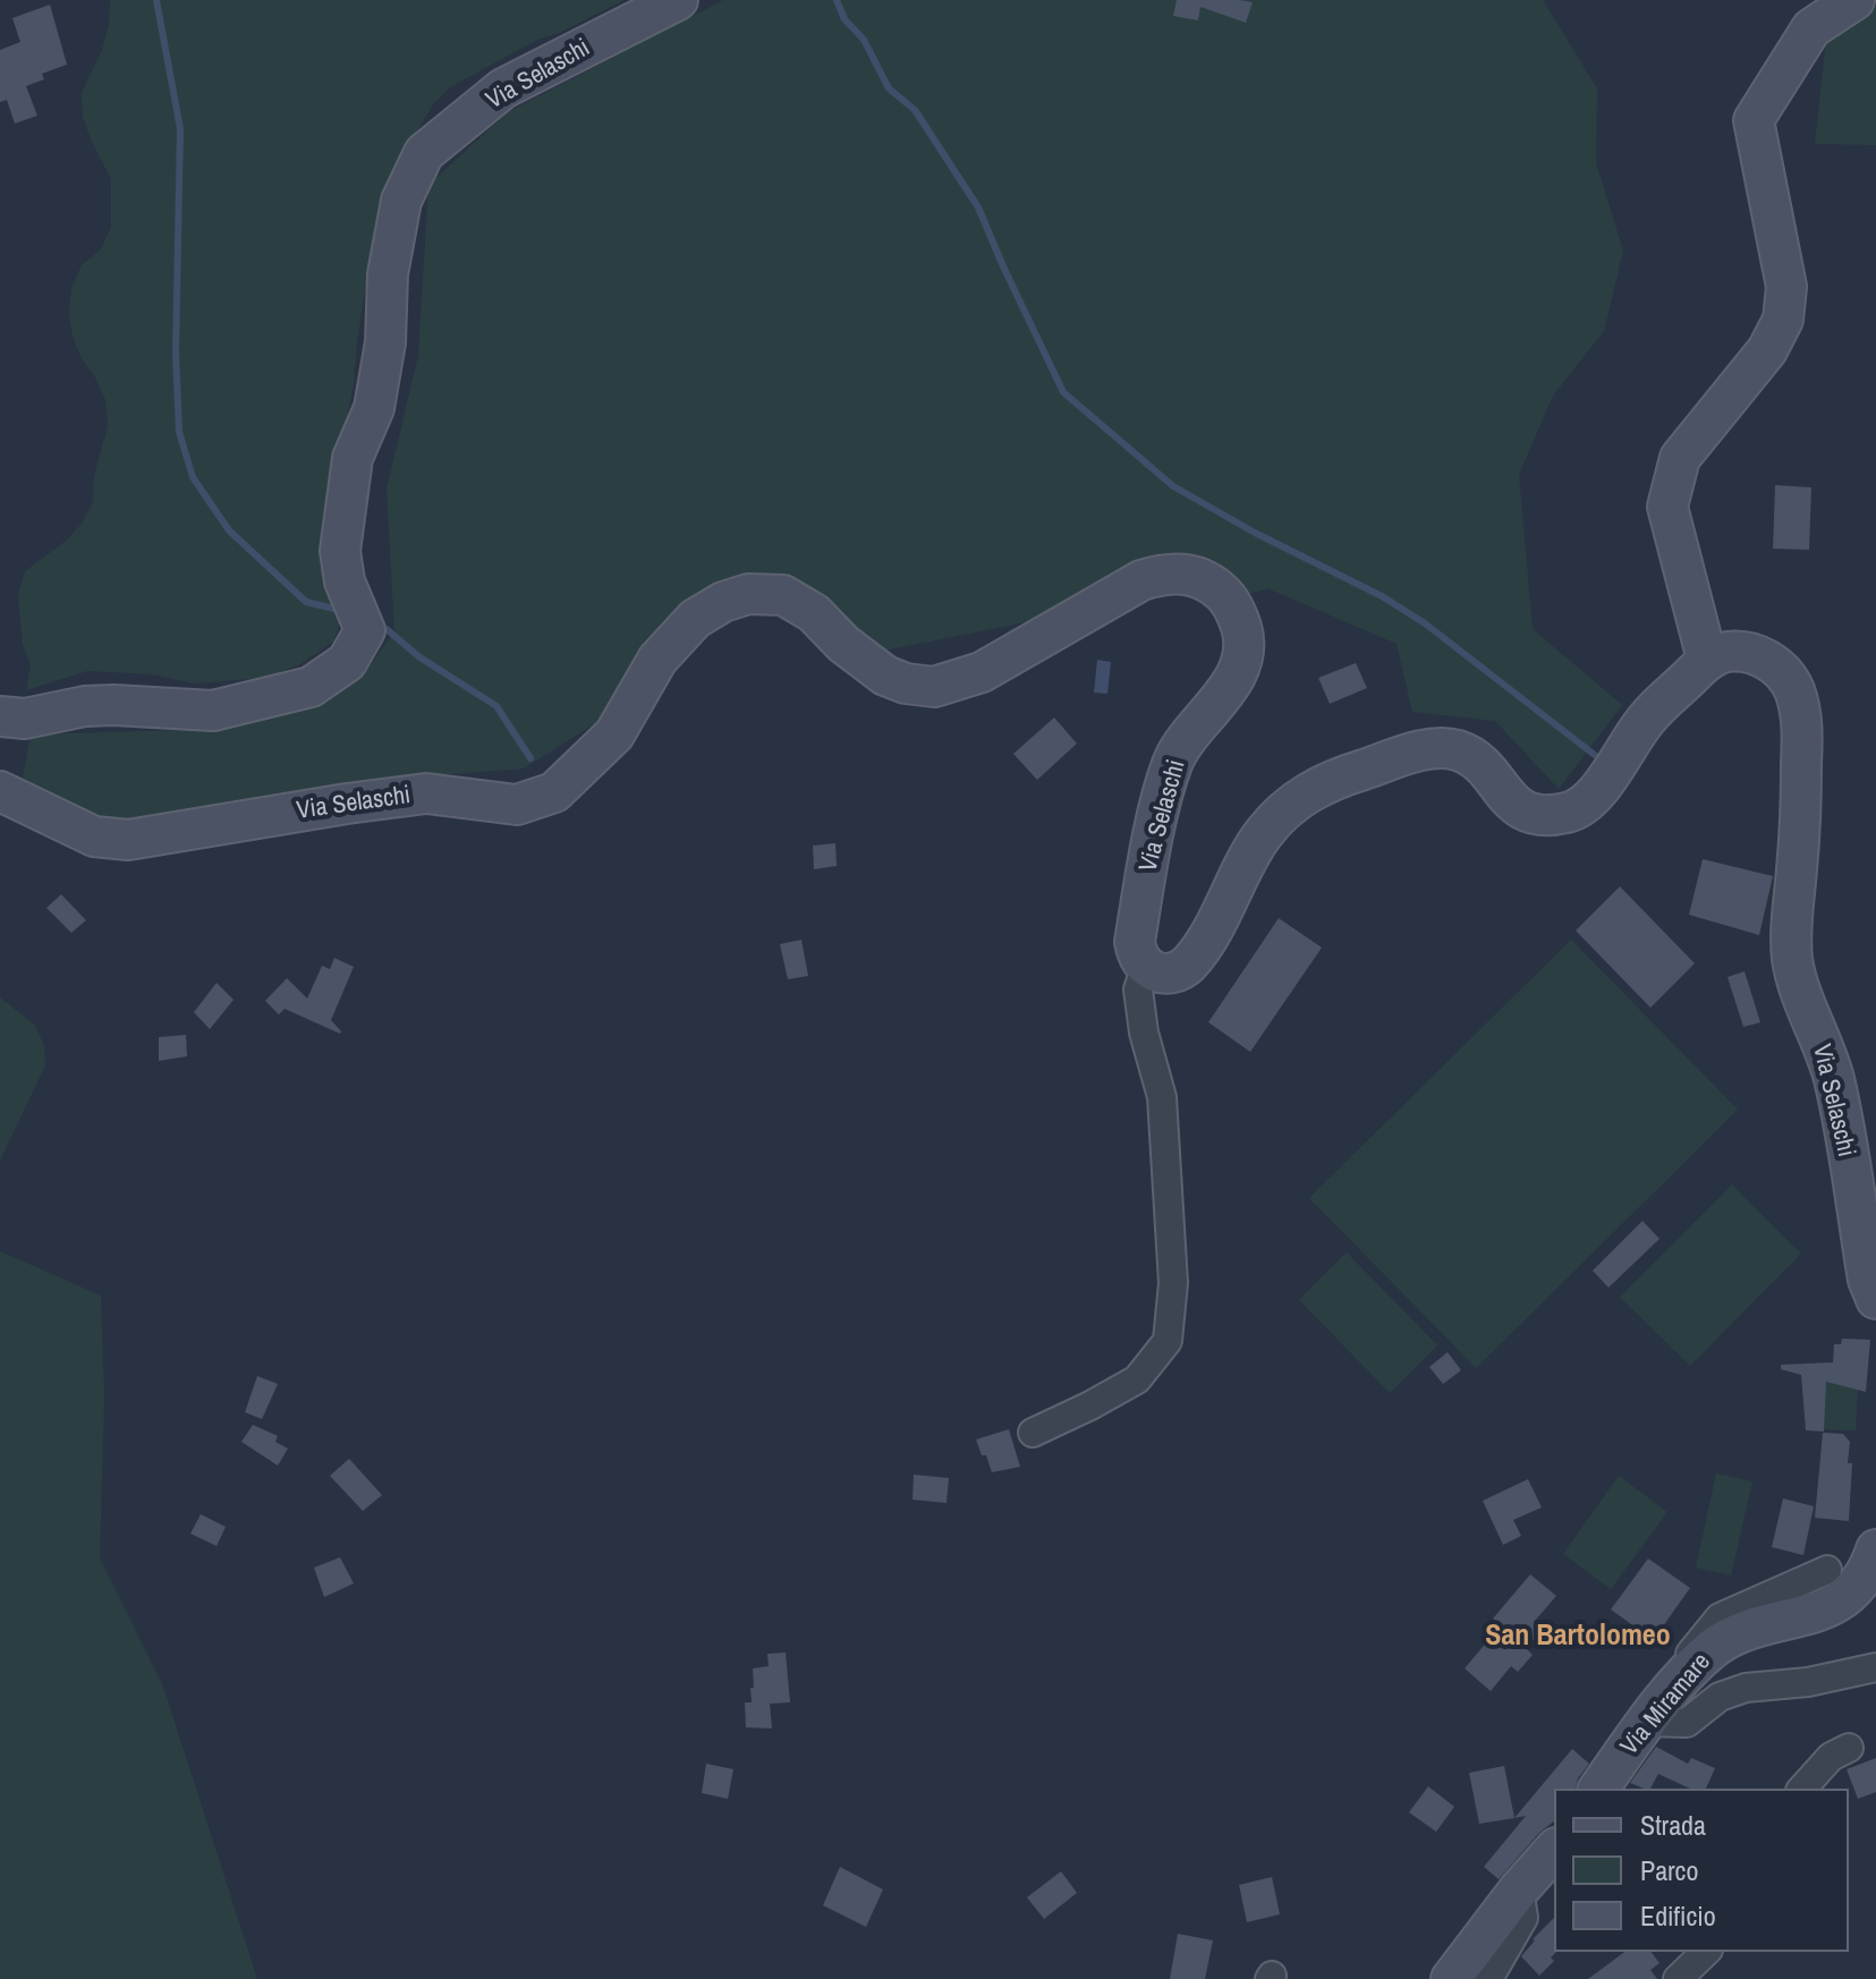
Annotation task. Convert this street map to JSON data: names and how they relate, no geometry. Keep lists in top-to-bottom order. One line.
{"streets":{"street":["Via Selaschi","Via Miramare"]},"districts":["San Bartolomeo"],"legend":["Strada","Parco","Edificio"]}
